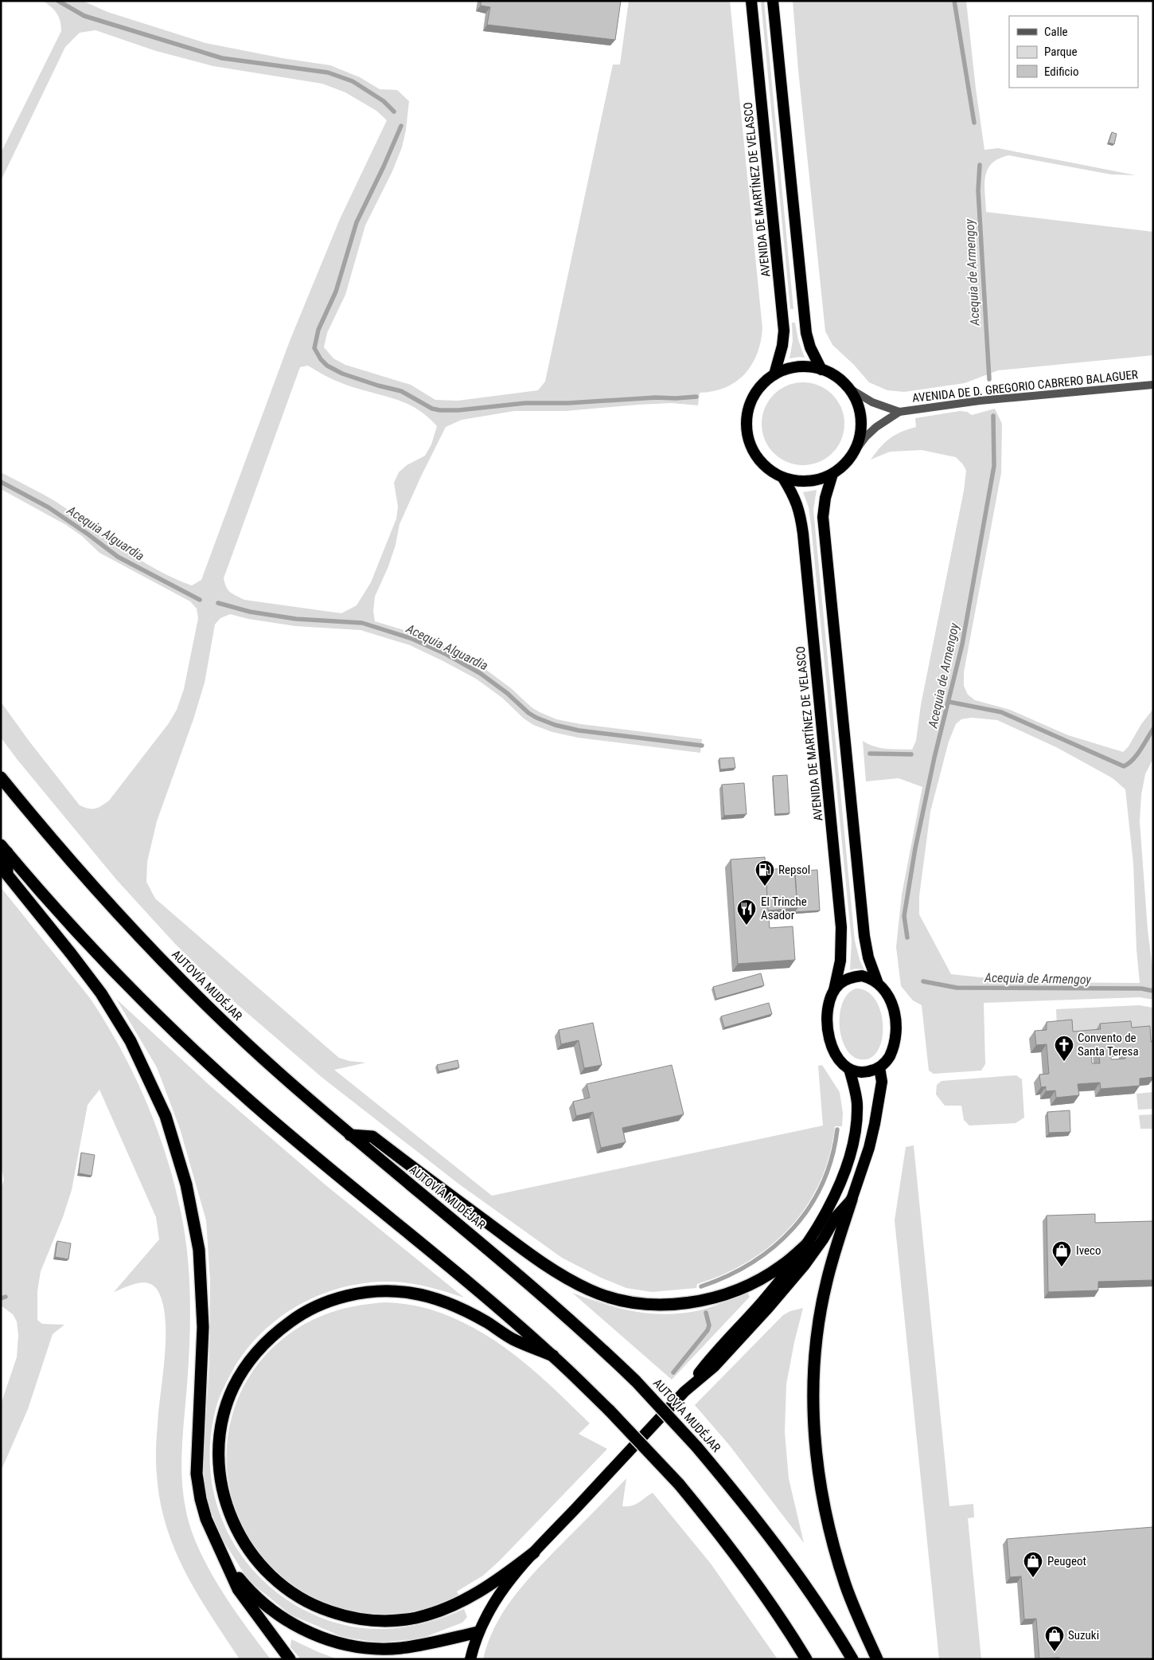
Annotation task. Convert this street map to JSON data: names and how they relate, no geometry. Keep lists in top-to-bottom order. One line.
{"streets":{"highway":["AVENIDA DE MARTÍNEZ DE VELASCO","AUTOVÍA MUDÉJAR"],"street":["AVENIDA DE D. GREGORIO CABRERO BALAGUER"]},"crossings":[["AVENIDA DE MARTÍNEZ DE VELASCO","AVENIDA DE D. GREGORIO CABRERO BALAGUER"]],"water":["Acequia de Armengoy","Acequia Alguardia"],"places":{"fuel station":["Repsol"],"restaurant":["El Trinche Asador"],"church":["Convento de Santa Teresa"],"shop":["Iveco","Peugeot","Suzuki"]},"legend":["Calle","Parque","Edificio"]}
